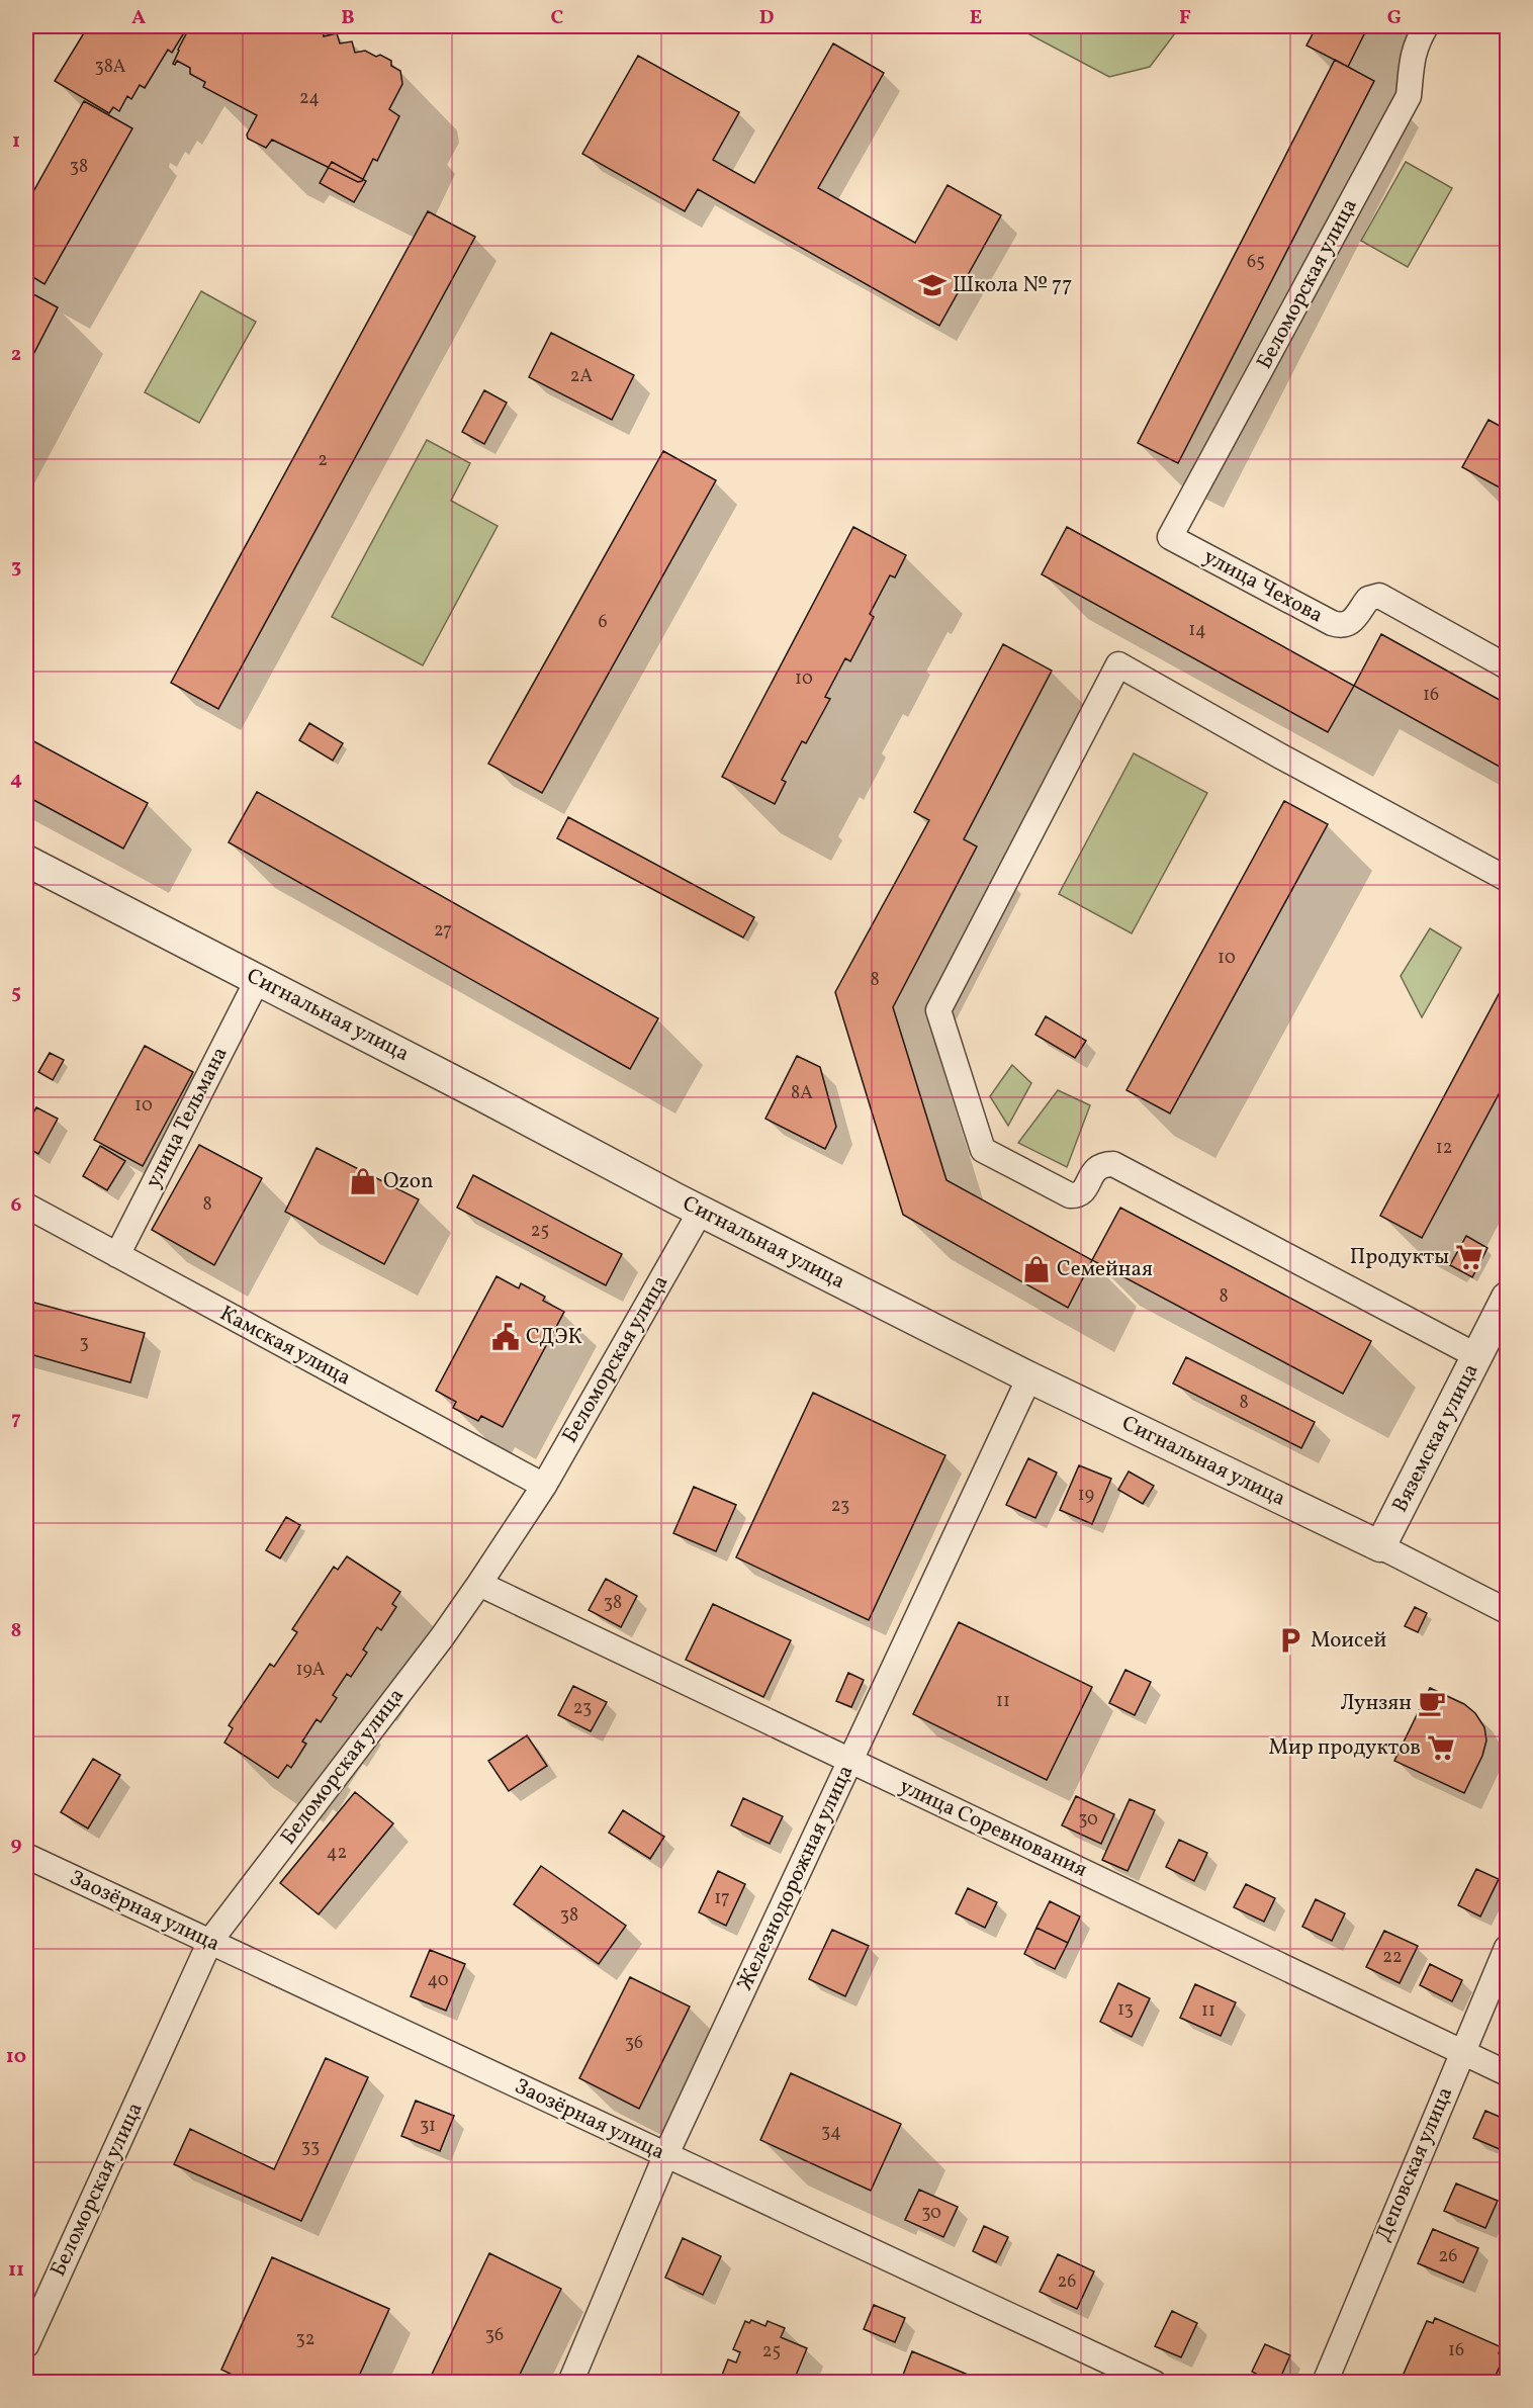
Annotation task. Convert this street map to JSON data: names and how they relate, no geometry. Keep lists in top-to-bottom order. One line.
{"streets":{"street":["Беломорская улица","улица Чехова","Сигнальная улица","улица Тельмана","Камская улица","Вяземская улица","улица Соревнования","Железнодорожная улица","Заозёрная улица","Деповская улица"]},"crossings":[["Беломорская улица","улица Чехова"],["Беломорская улица","Сигнальная улица"],["Беломорская улица","Камская улица"],["Беломорская улица","улица Соревнования"],["Беломорская улица","Заозёрная улица"],["Сигнальная улица","улица Тельмана"],["Сигнальная улица","Вяземская улица"],["Сигнальная улица","Железнодорожная улица"],["улица Тельмана","Камская улица"],["улица Соревнования","Железнодорожная улица"],["улица Соревнования","Деповская улица"],["Железнодорожная улица","Заозёрная улица"]],"places":{"school or university":["Школа № 77"],"shop":["Ozon","Семейная"],"supermarket":["Продукты","Мир продуктов"],"public building":["СДЭК"],"parking":["Моисей"],"cafe":["Лунзян"]},"house_numbers":["38А","24","38","65","2А","2","6","14","10","16","27","10","8","8А","10","12","8","25","8","3","8","19","23","38","19А","11","23","30","42","17","38","22","40","13","11","36","31","34","33","30","26","26","36","32","16","25"],"grid":{"columns":["A","B","C","D","E","F","G"],"rows":["1","2","3","4","5","6","7","8","9","10","11"]}}
